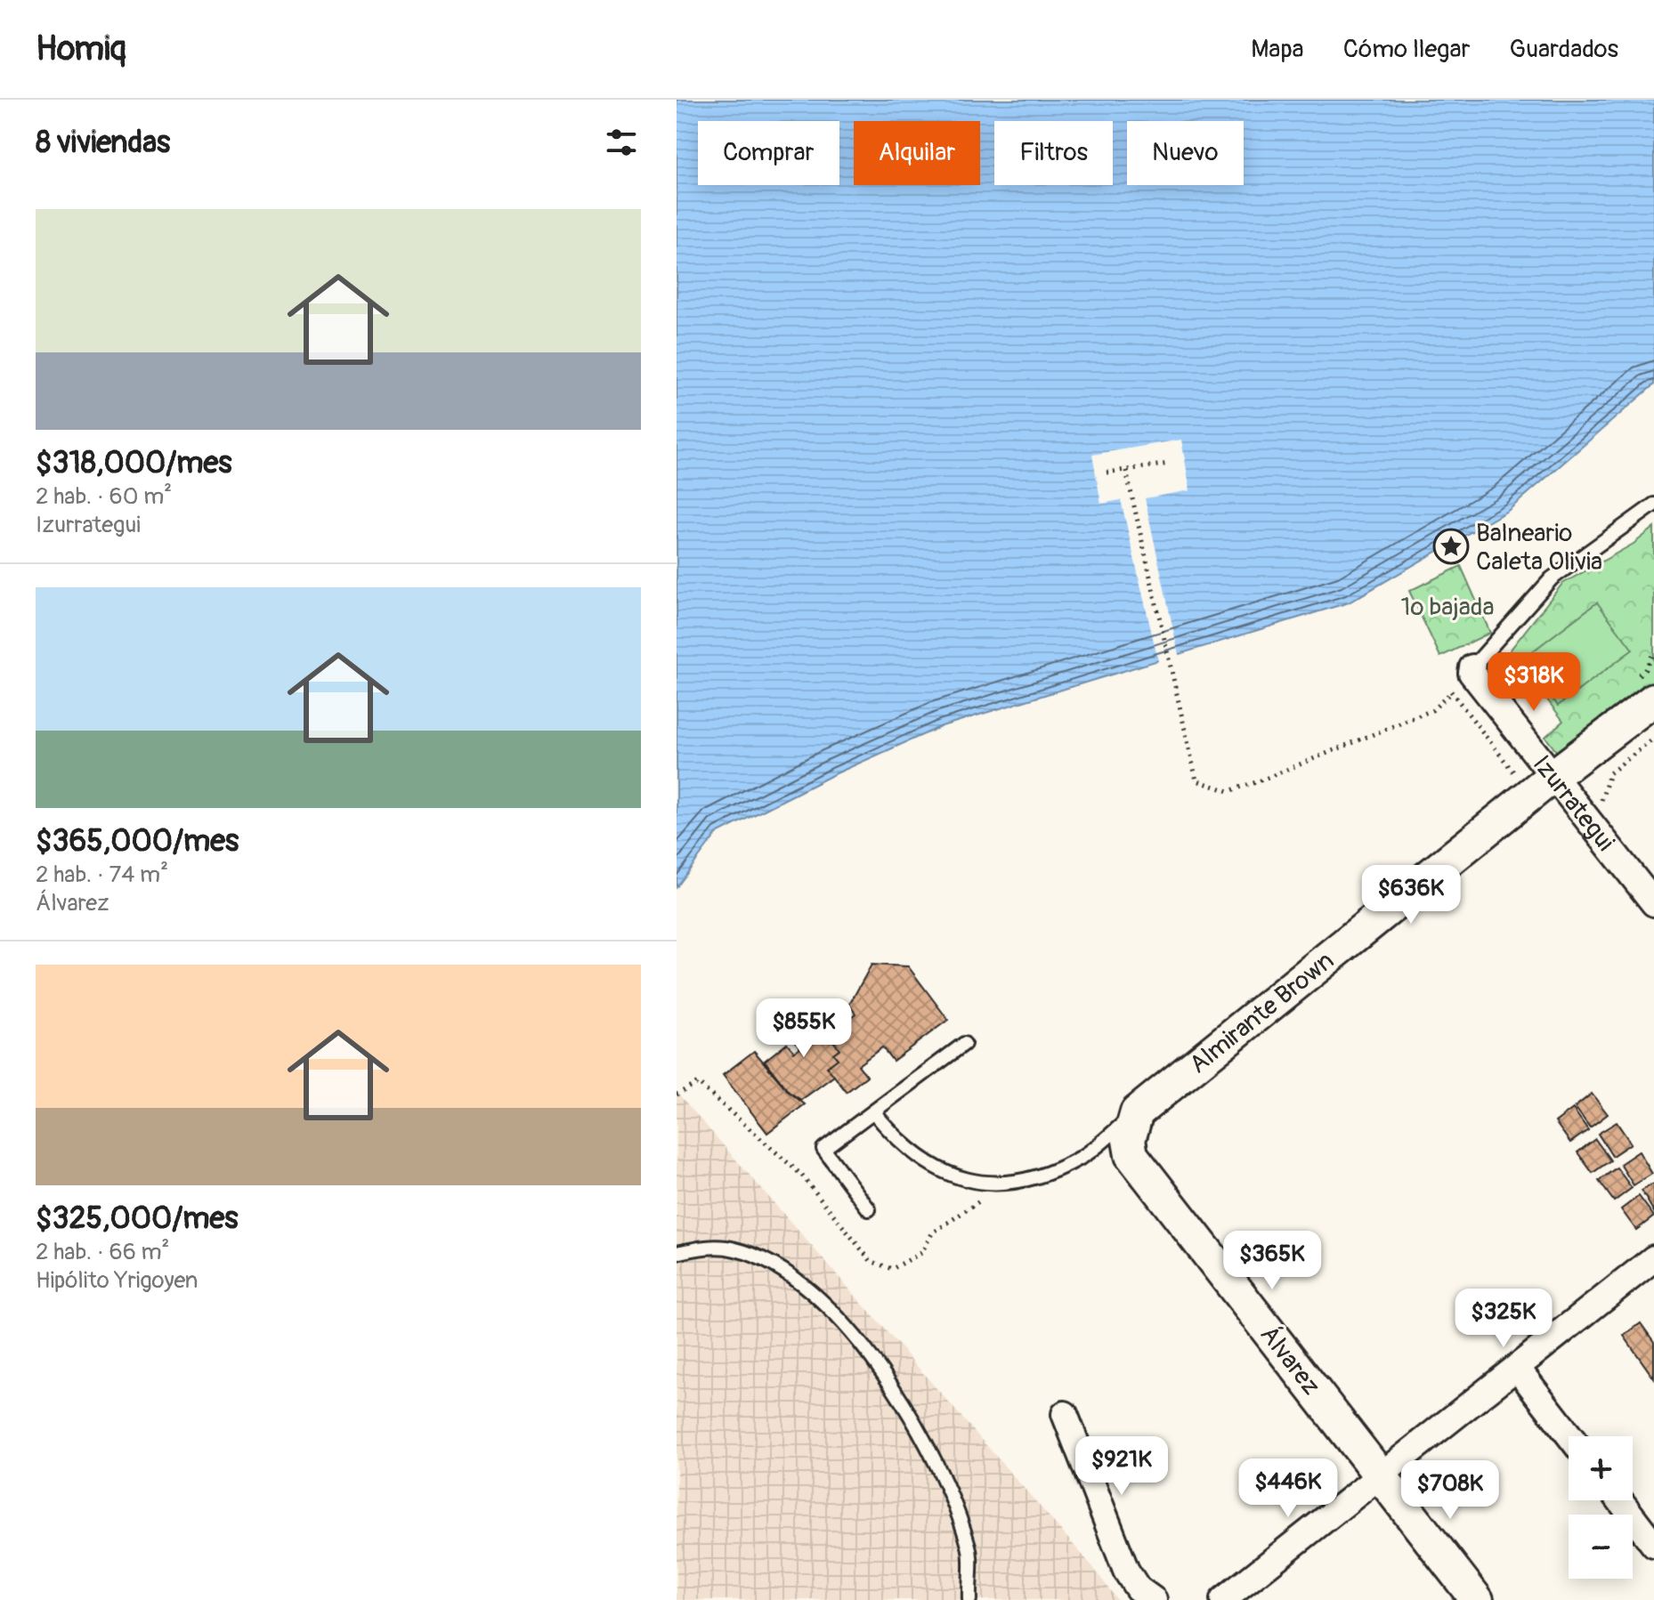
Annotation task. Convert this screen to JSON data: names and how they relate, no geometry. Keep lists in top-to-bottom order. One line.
{"streets":{"street":["Izurrategui","Almirante Brown","Álvarez"]},"crossings":[["Izurrategui","Almirante Brown"],["Almirante Brown","Álvarez"]],"parks":["1º bajada"],"places":{"place":["Balneario Caleta Olivia"]},"page":{"header":"Homiq","nav":["Mapa","Cómo llegar","Guardados"],"heading":"8 viviendas","chip":["Comprar","Alquilar","Filtros","Nuevo"],"list":[{"name":"$318,000/mes","note":"2 hab. · 60 m² · Izurrategui"},{"name":"$365,000/mes","note":"2 hab. · 74 m² · Álvarez"},{"name":"$325,000/mes","note":"2 hab. · 66 m² · Hipólito Yrigoyen"}],"price":["$318K","$636K","$855K","$365K","$325K","$921K","$446K","$708K"],"map_buttons":["+","−"]}}
